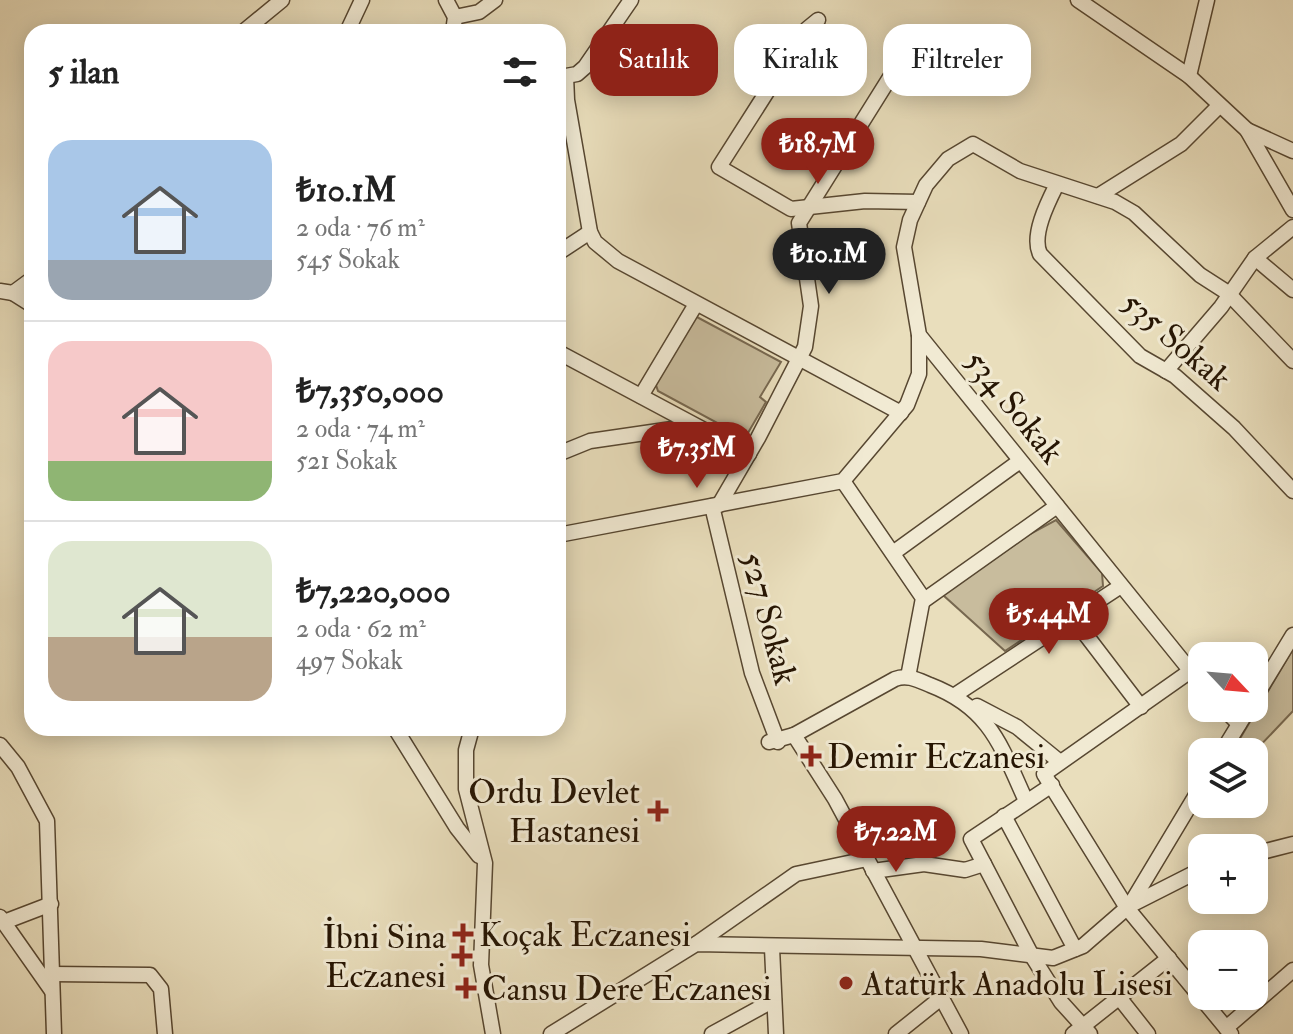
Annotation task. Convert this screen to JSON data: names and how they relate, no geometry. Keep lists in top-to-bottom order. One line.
{"streets":{"street":["535 Sokak","534 Sokak","527 Sokak"]},"crossings":[["535 Sokak","534 Sokak"]],"places":{"health":["Demir Eczanesi","Ordu Devlet Hastanesi","Koçak Eczanesi","İbni Sina Eczanesi","Cansu Dere Eczanesi"],"other":["Atatürk Anadolu Lisesi"]},"north":"bottom right","page":{"chip":["Satılık","Kiralık","Filtreler"],"heading":"5 ilan","price":["₺18.7M","₺10.1M","₺7.35M","₺5.44M","₺7.22M"],"list":[{"name":"₺10.1M","note":"2 oda · 76 m² · 545 Sokak"},{"name":"₺7,350,000","note":"2 oda · 74 m² · 521 Sokak"},{"name":"₺7,220,000","note":"2 oda · 62 m² · 497 Sokak"}],"map_buttons":["+","−"]}}
